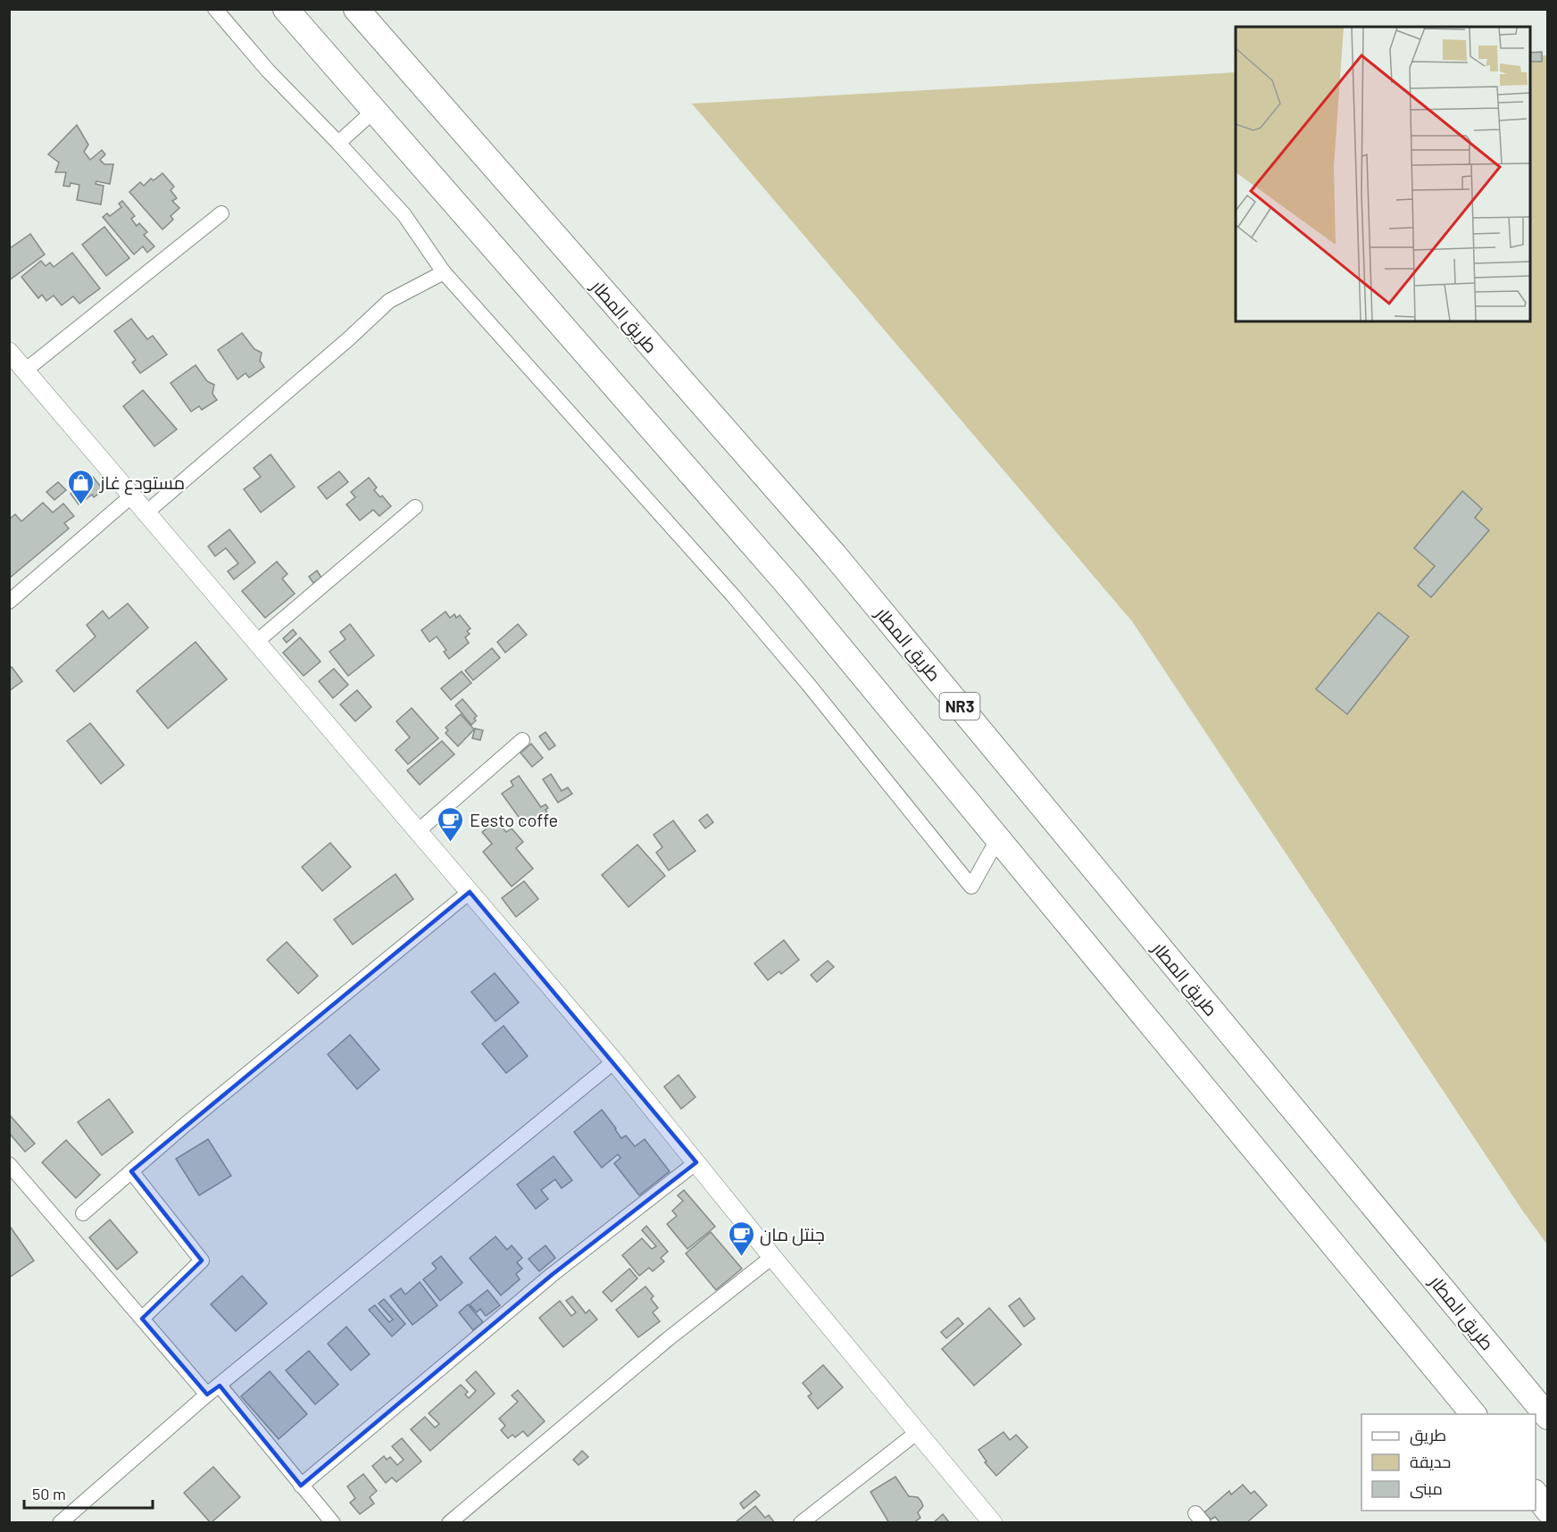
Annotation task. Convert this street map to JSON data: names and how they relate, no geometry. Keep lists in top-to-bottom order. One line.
{"streets":{"highway":["طريق المطار","NR3"]},"places":{"shop":["مستودع غاز"],"cafe":["Eesto coffe","جنتل مان"]},"legend":["طريق","حديقة","مبنى"],"scale_bar":"50 m"}
